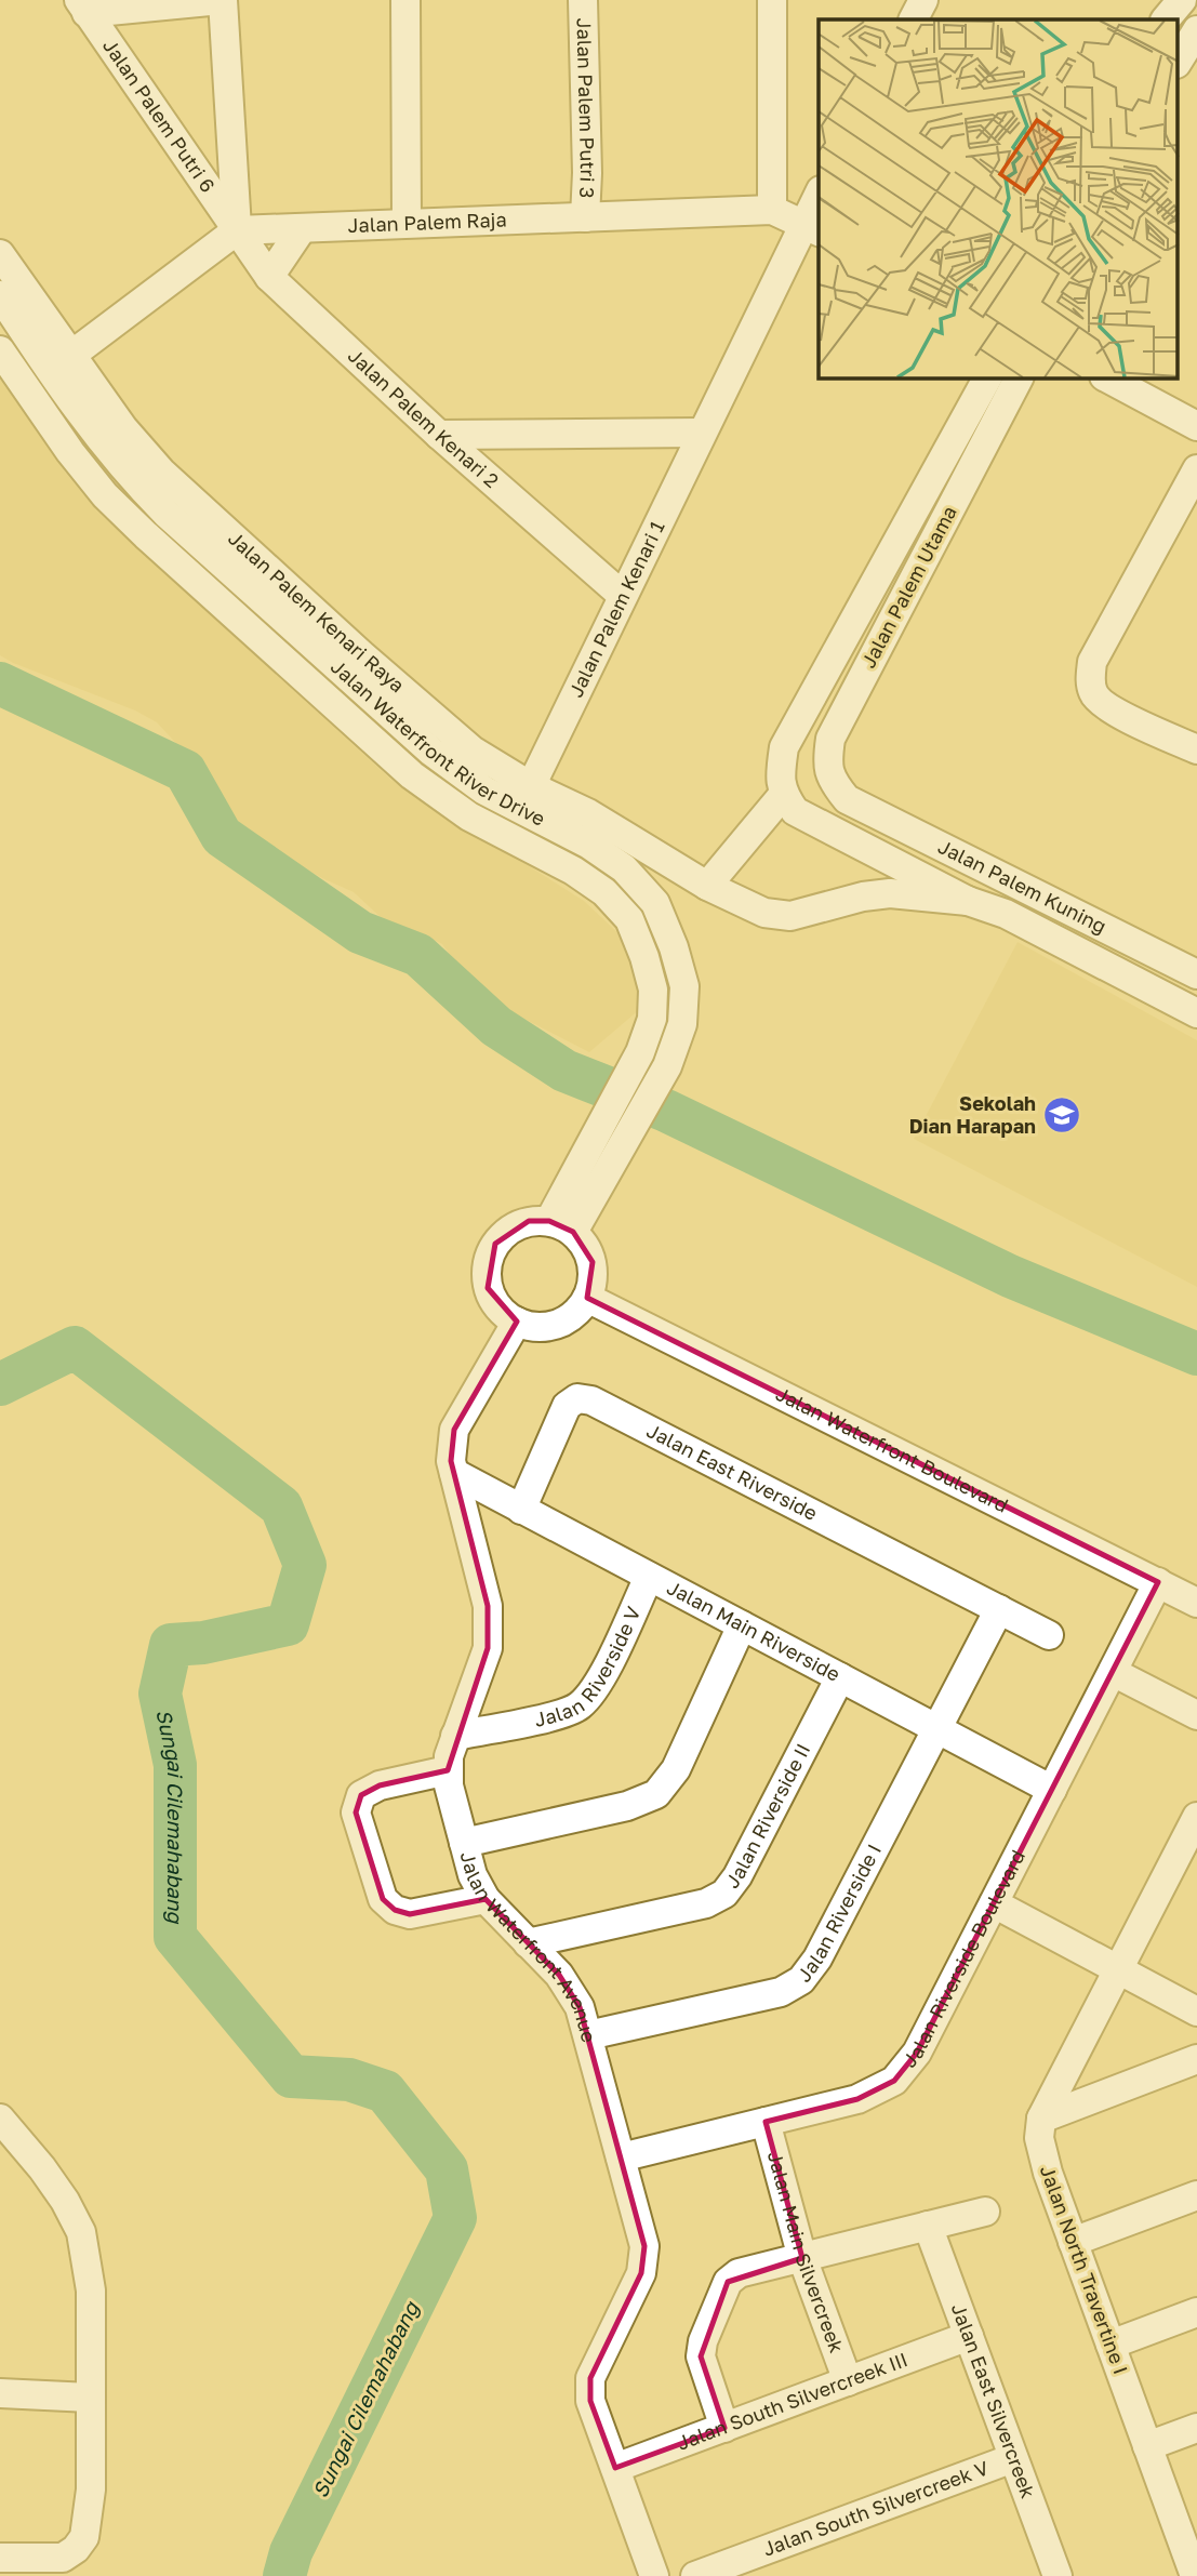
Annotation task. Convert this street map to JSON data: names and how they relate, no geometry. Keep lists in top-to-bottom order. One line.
{"streets":{"street":["Jalan Palem Putri 3","Jalan Palem Putri 6","Jalan Palem Raja","Jalan Palem Kenari 2","Jalan Palem Utama","Jalan Palem Kenari 1","Jalan Palem Kenari Raya","Jalan Waterfront River Drive","Jalan Palem Kuning","Jalan Waterfront Boulevard","Jalan East Riverside","Jalan Main Riverside","Jalan Riverside V","Jalan Riverside II","Jalan Riverside I","Jalan Waterfront Avenue","Jalan Riverside Boulevard","Jalan Main Silvercreek","Jalan North Travertine I","Jalan East Silvercreek","Jalan South Silvercreek III","Jalan South Silvercreek V"]},"crossings":[["Jalan Palem Putri 3","Jalan Palem Raja"],["Jalan Palem Putri 6","Jalan Palem Raja"],["Jalan Palem Putri 6","Jalan Palem Kenari 2"],["Jalan Palem Raja","Jalan Palem Kenari 2"],["Jalan Palem Raja","Jalan Palem Kenari 1"],["Jalan Palem Kenari 2","Jalan Palem Kenari 1"],["Jalan Palem Utama","Jalan Palem Kuning"],["Jalan Palem Kenari 1","Jalan Palem Kenari Raya"],["Jalan Palem Kenari Raya","Jalan Palem Kuning"],["Jalan Waterfront River Drive","Jalan Waterfront Boulevard"],["Jalan Waterfront River Drive","Jalan Waterfront Avenue"],["Jalan Waterfront Boulevard","Jalan Waterfront Avenue"],["Jalan Waterfront Boulevard","Jalan Riverside Boulevard"],["Jalan East Riverside","Jalan Main Riverside"],["Jalan Main Riverside","Jalan Riverside V"],["Jalan Main Riverside","Jalan Riverside II"],["Jalan Main Riverside","Jalan Riverside I"],["Jalan Main Riverside","Jalan Waterfront Avenue"],["Jalan Main Riverside","Jalan Riverside Boulevard"],["Jalan Riverside V","Jalan Waterfront Avenue"],["Jalan Riverside II","Jalan Waterfront Avenue"],["Jalan Riverside I","Jalan Waterfront Avenue"],["Jalan Waterfront Avenue","Jalan Riverside Boulevard"],["Jalan Waterfront Avenue","Jalan South Silvercreek III"],["Jalan Riverside Boulevard","Jalan Main Silvercreek"],["Jalan Main Silvercreek","Jalan South Silvercreek III"],["Jalan East Silvercreek","Jalan South Silvercreek III"],["Jalan East Silvercreek","Jalan South Silvercreek V"]],"water":["Sungai Cilemahabang"],"places":{"school or university":["Sekolah Dian Harapan"]}}
